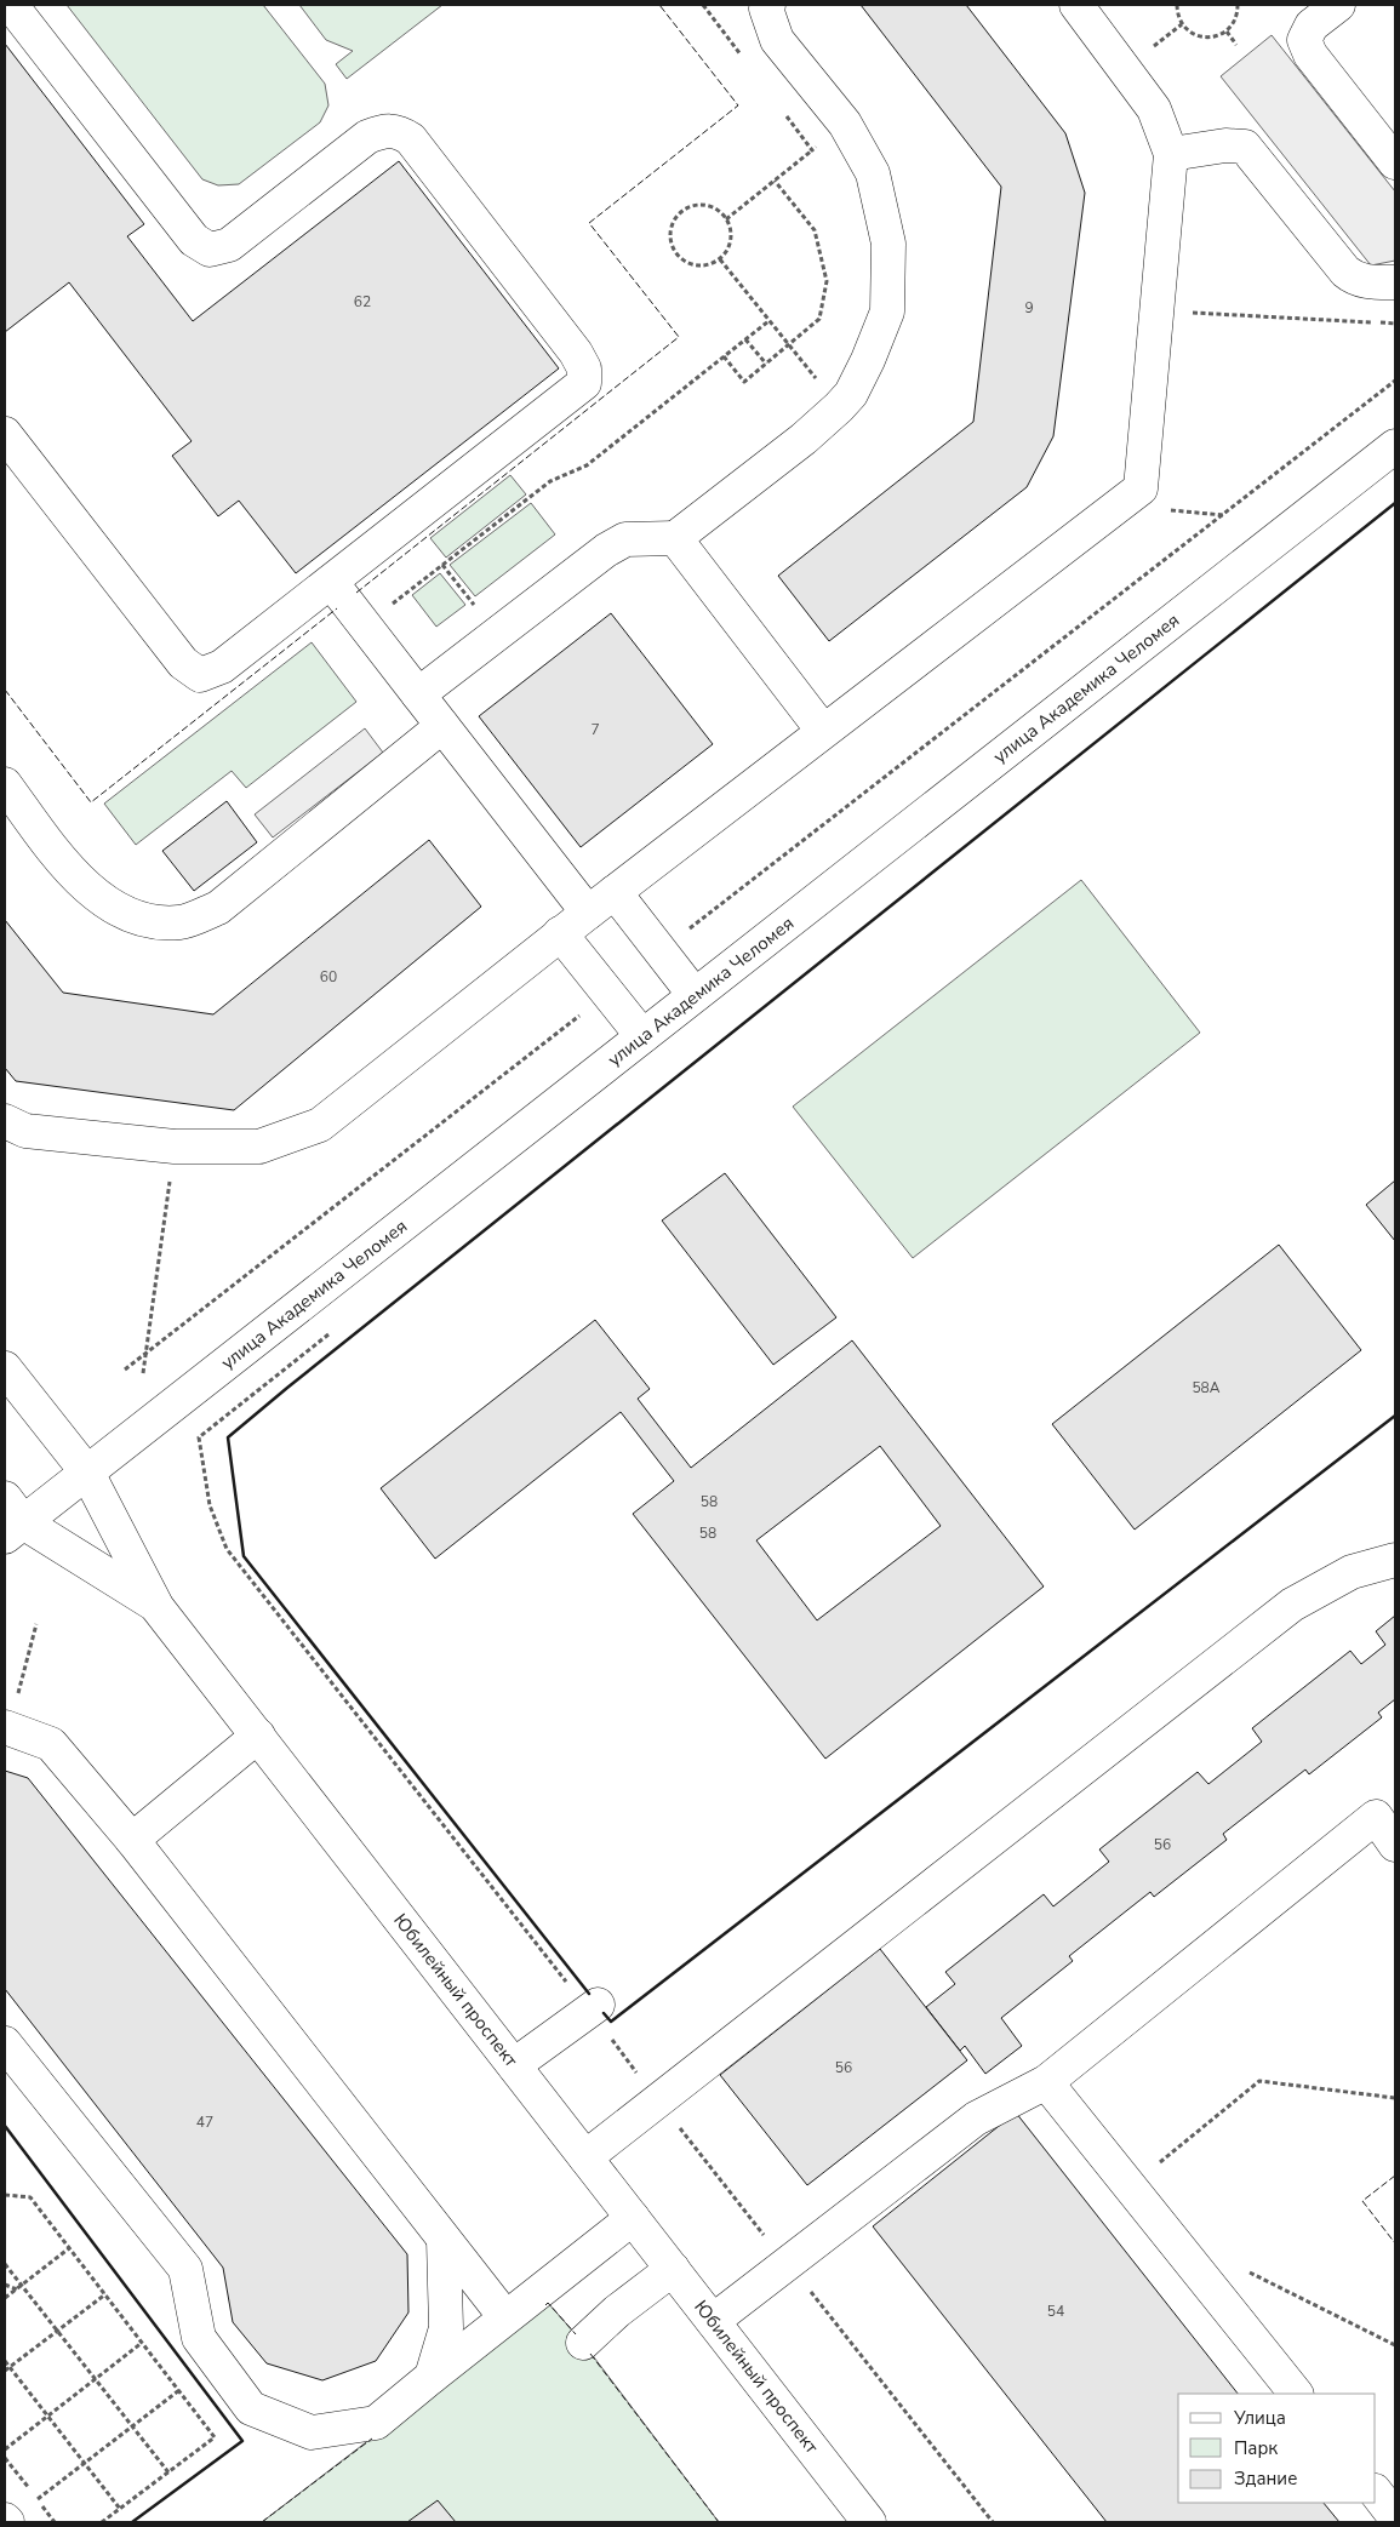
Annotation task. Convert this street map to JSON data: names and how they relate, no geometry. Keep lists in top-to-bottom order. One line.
{"streets":{"street":["улица Академика Челомея","Юбилейный проспект"]},"crossings":[["улица Академика Челомея","Юбилейный проспект"]],"house_numbers":["62","9","7","60","58А","58","58","56","56","47","54"],"legend":["Улица","Парк","Здание"]}
